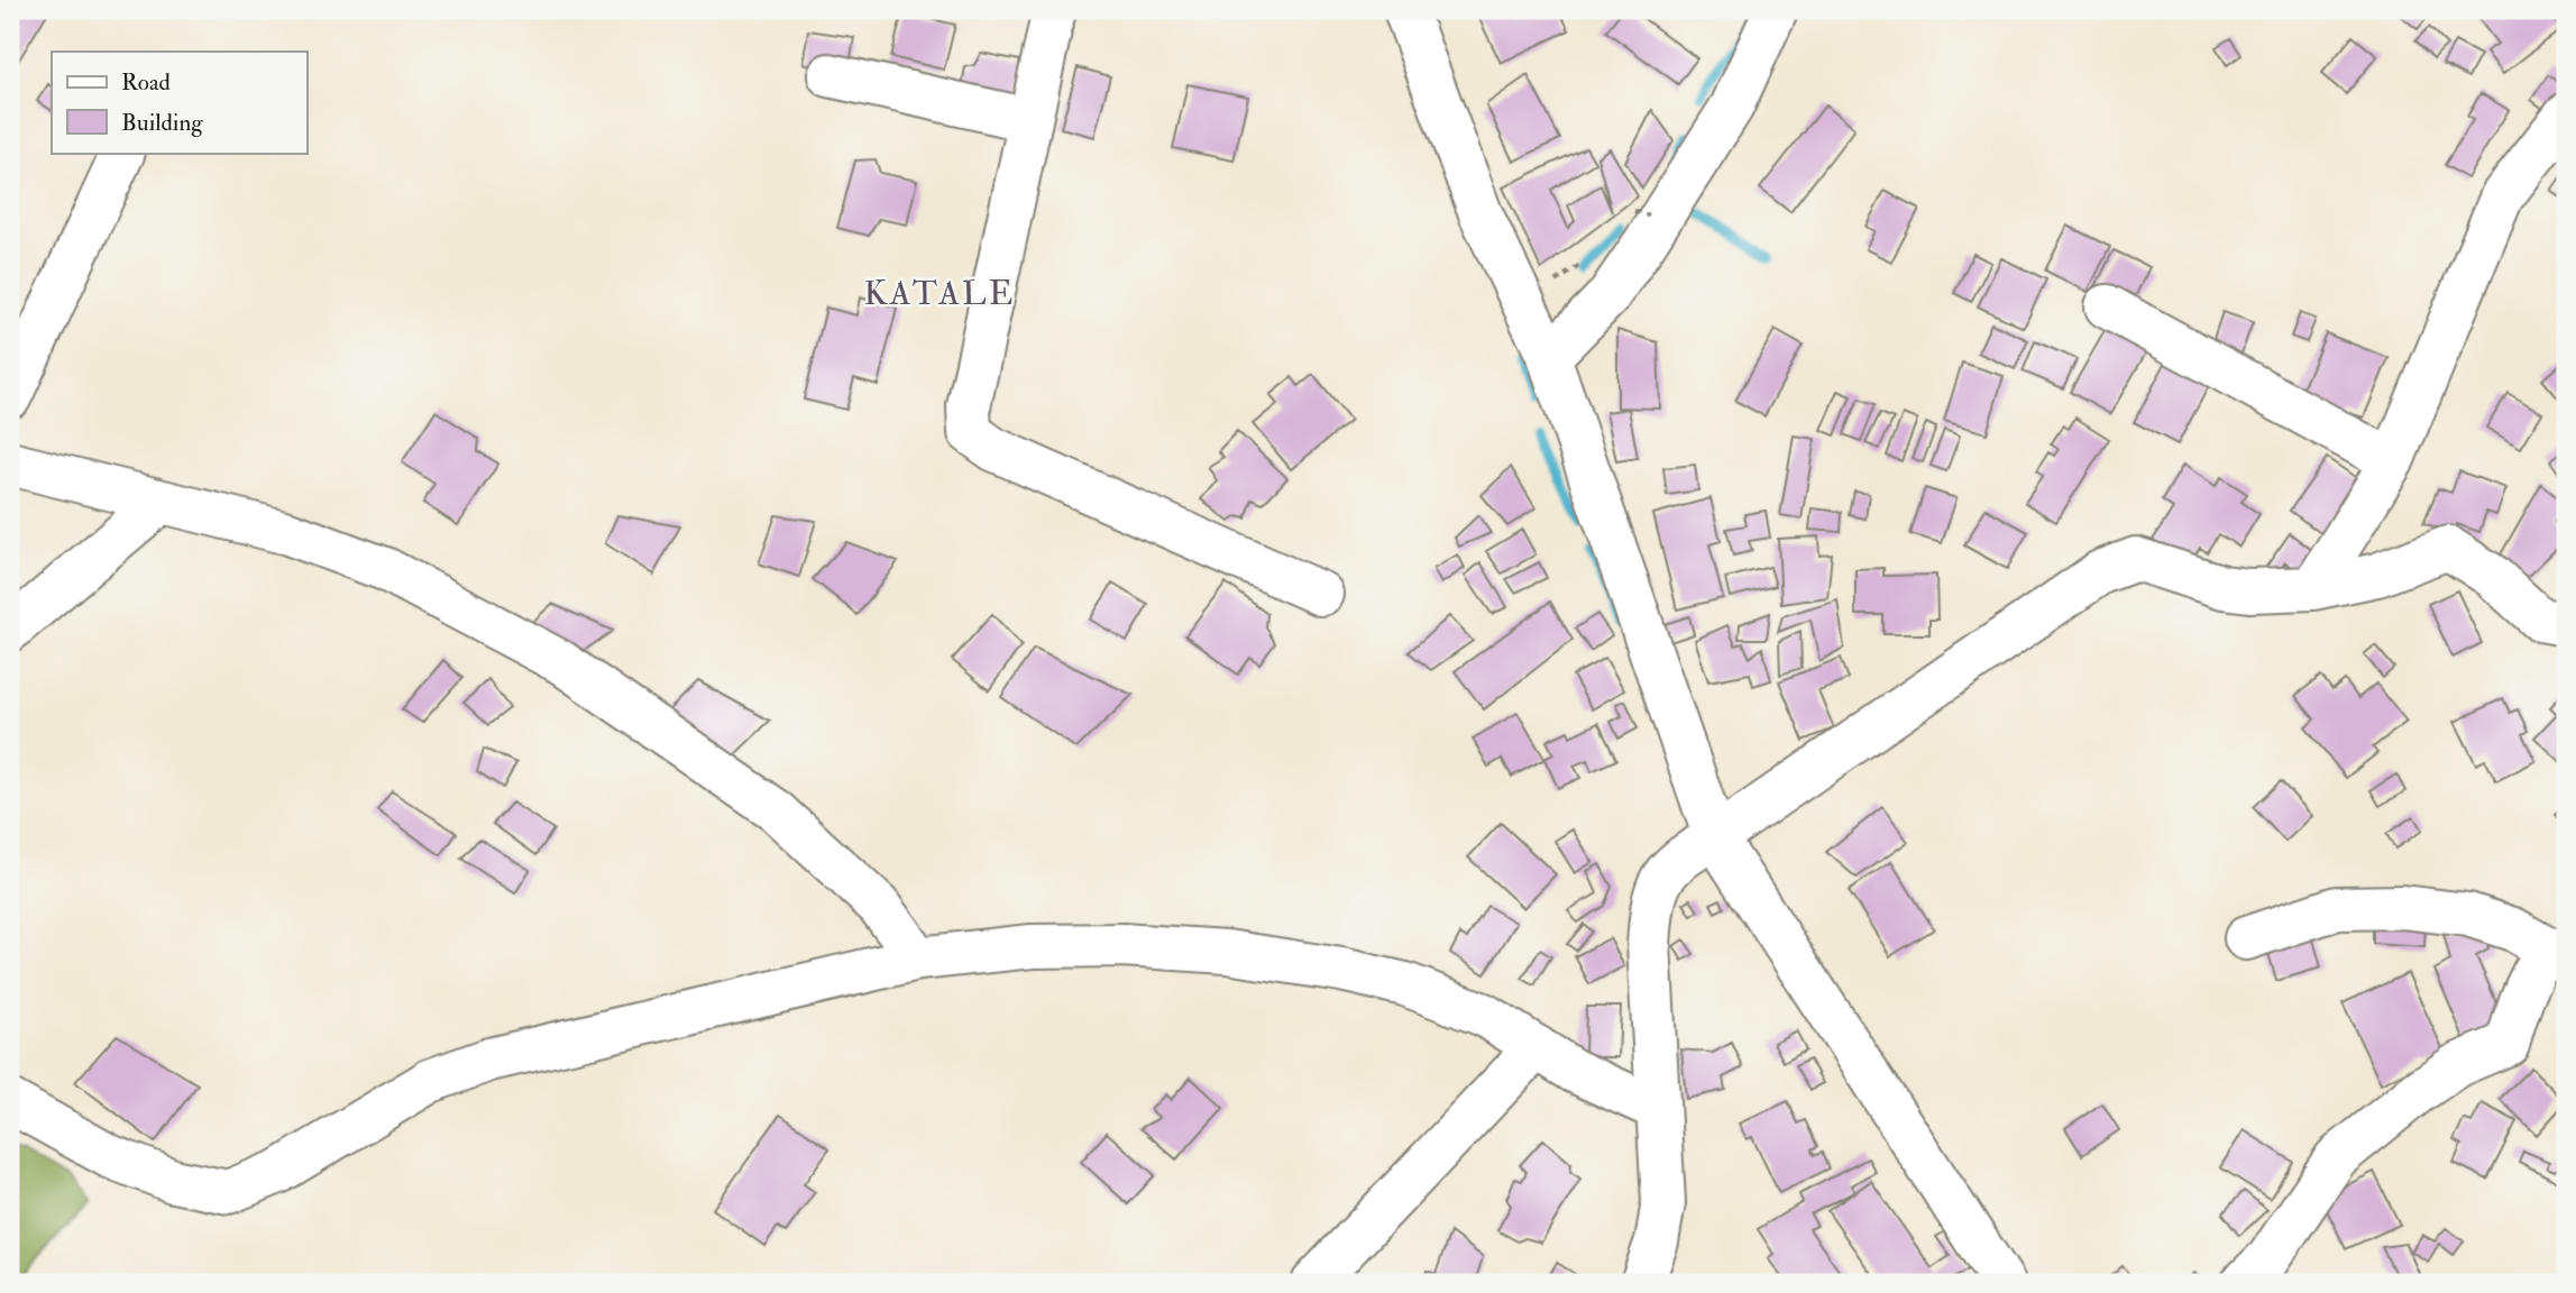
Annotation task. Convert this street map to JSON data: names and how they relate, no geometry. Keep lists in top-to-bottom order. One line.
{"districts":["KATALE"],"legend":["Road","Building"]}
